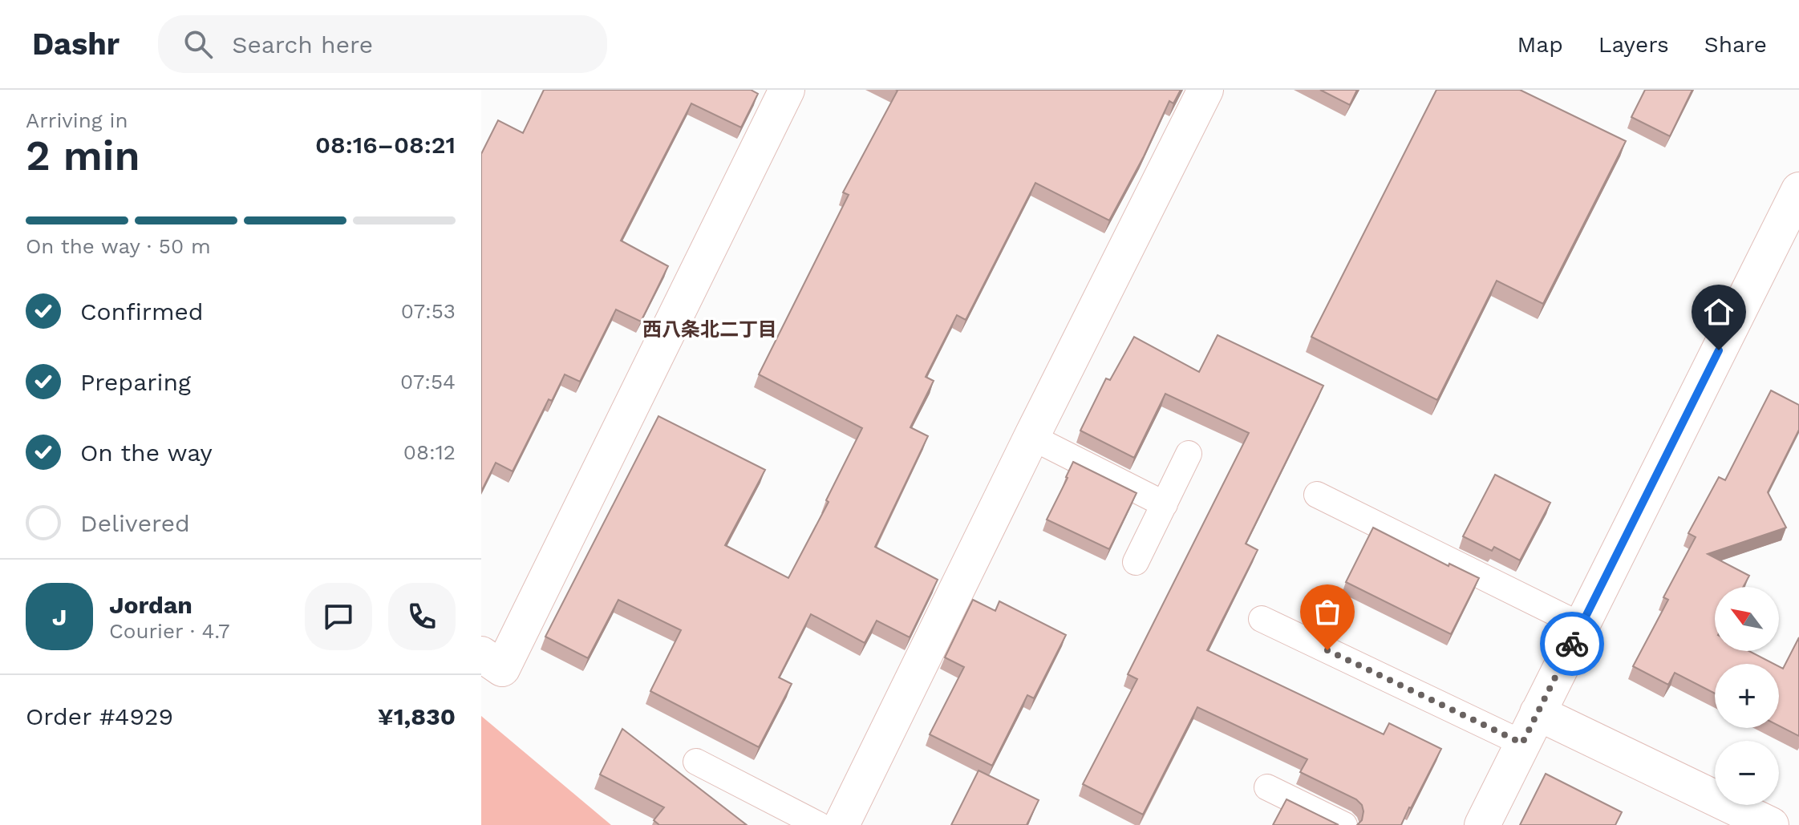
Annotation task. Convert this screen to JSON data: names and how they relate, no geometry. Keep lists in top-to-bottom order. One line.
{"districts":["西八条北二丁目"],"north":"top left","page":{"header":"Dashr","search":"Search here","nav":["Map","Layers","Share"],"heading":["2 min","Arriving in","08:16–08:21"],"panel":["Jordan","Courier · 4.7","Order #4929","¥1,830"],"bar":"On the way · 50 m","list":[["Confirmed","07:53"],["Preparing","07:54"],["On the way","08:12"],"Delivered"],"round":"J","map_buttons":["+","−"]}}
